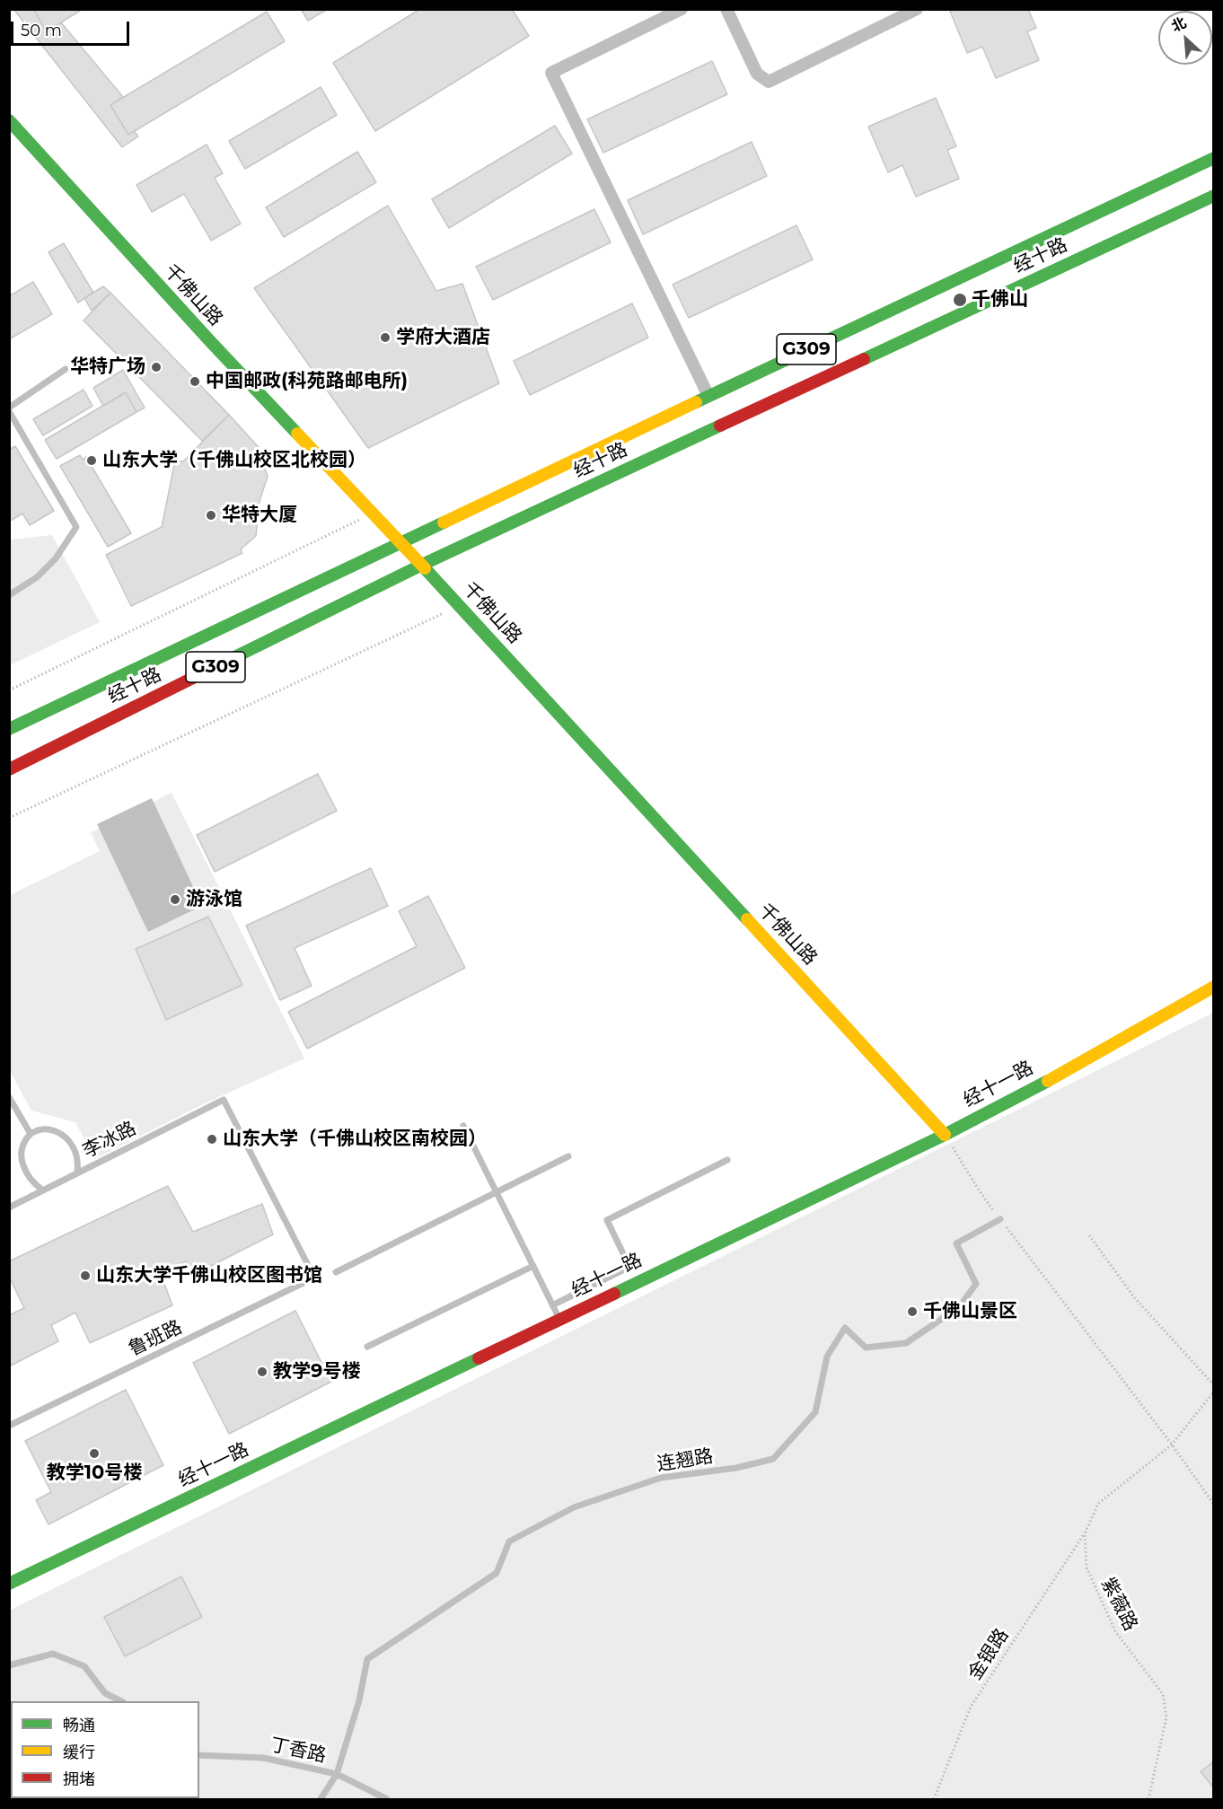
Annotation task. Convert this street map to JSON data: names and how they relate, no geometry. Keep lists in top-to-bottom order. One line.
{"streets":{"main road":["经十路","千佛山路","G309","经十一路"],"lane":["李冰路","鲁班路","连翘路","丁香路"],"path":["紫薇路","金银路"]},"crossings":[["经十路","千佛山路"],["千佛山路","经十一路"],["李冰路","鲁班路"],["连翘路","丁香路"],["紫薇路","金银路"]],"places":["千佛山","学府大酒店","华特广场","中国邮政(科苑路邮电所)","山东大学（千佛山校区北校园）","华特大厦","游泳馆","山东大学（千佛山校区南校园）","山东大学千佛山校区图书馆","千佛山景区","教学9号楼","教学10号楼"],"legend":["畅通","缓行","拥堵"],"scale_bar":"50 m","north":"top left"}
